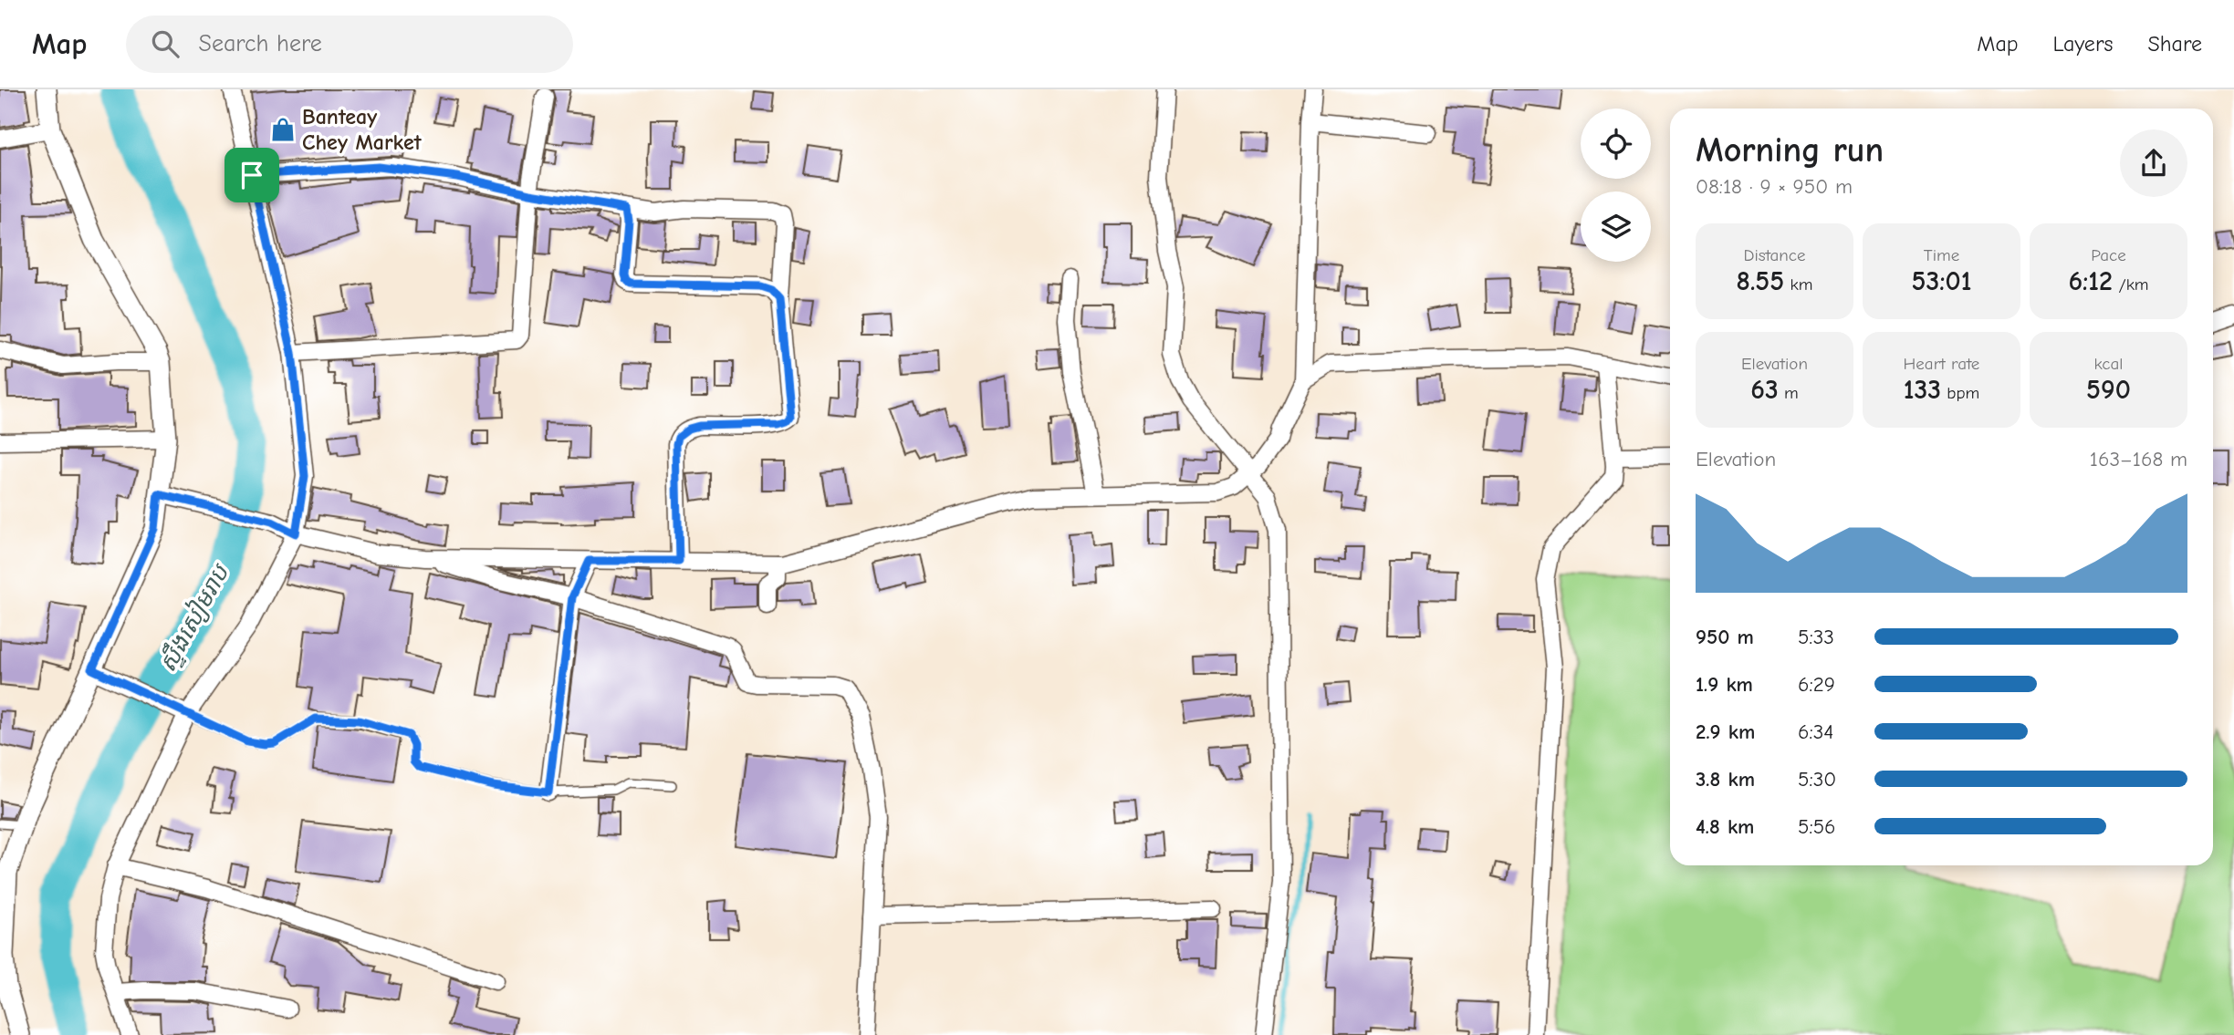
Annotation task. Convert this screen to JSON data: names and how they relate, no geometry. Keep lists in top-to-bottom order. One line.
{"water":["ស្ទឹងសៀមរាប"],"places":{"shop":["Banteay Chey Market"]},"page":{"header":"Map","search":"Search here","nav":["Map","Layers","Share"],"heading":["Morning run","08:18 · 9 × 950 m"],"stats":[["Distance","8.55 km"],["Time","53:01"],["Pace","6:12 /km"],["Elevation","63 m"],["Heart rate","133 bpm"],["kcal","590"]],"chart":["Elevation","163–168 m"],"list":[{"name":"950 m","note":"5:33"},{"name":"1.9 km","note":"6:29"},{"name":"2.9 km","note":"6:34"},{"name":"3.8 km","note":"5:30"},{"name":"4.8 km","note":"5:56"}]}}
